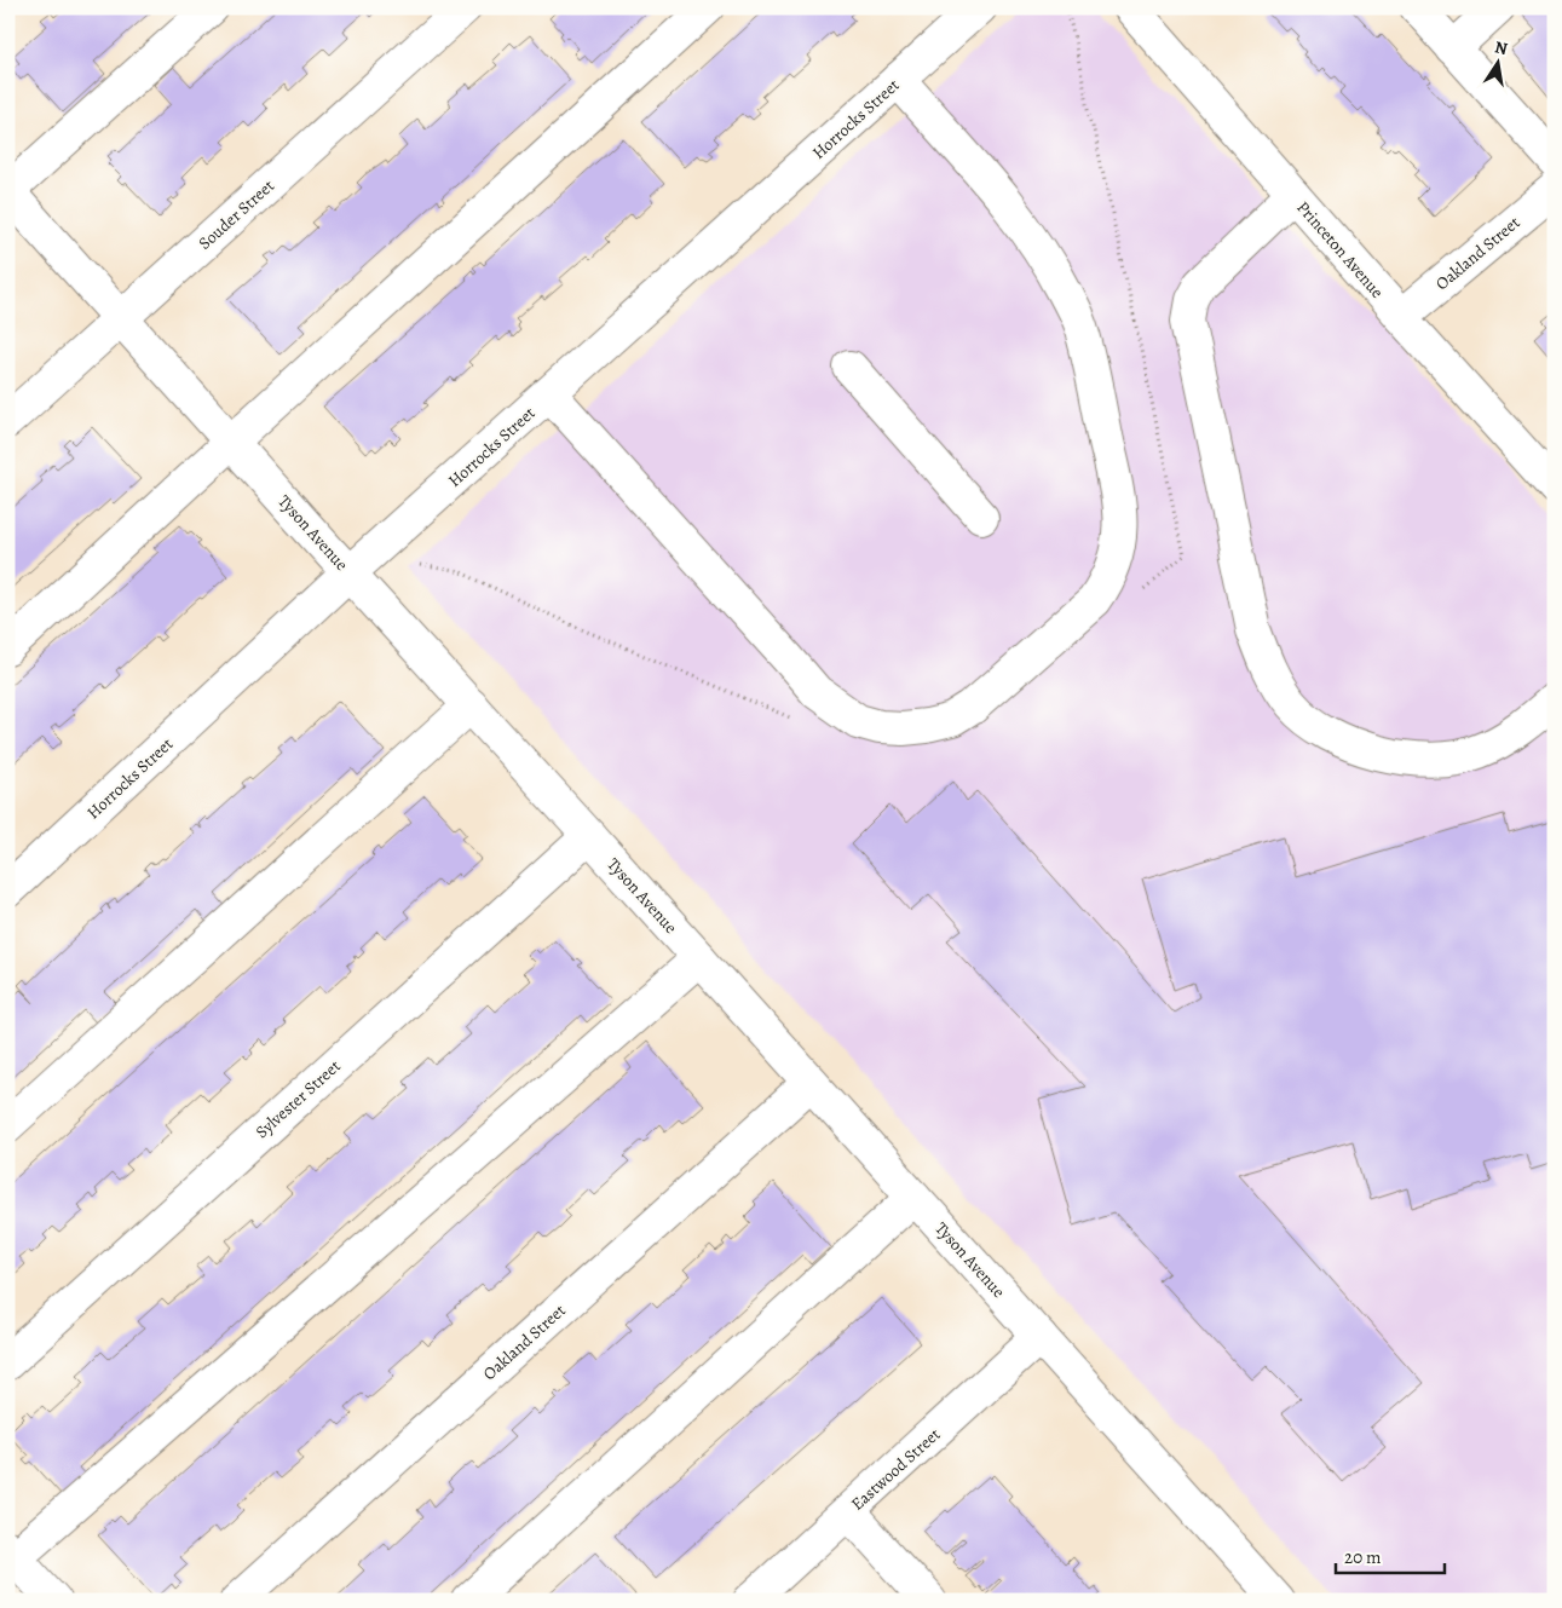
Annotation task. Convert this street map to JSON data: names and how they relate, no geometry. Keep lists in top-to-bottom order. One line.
{"streets":{"street":["Horrocks Street","Souder Street","Princeton Avenue","Oakland Street","Tyson Avenue","Sylvester Street","Eastwood Street"]},"crossings":[["Horrocks Street","Tyson Avenue"],["Souder Street","Tyson Avenue"],["Princeton Avenue","Oakland Street"],["Oakland Street","Tyson Avenue"],["Tyson Avenue","Sylvester Street"],["Tyson Avenue","Eastwood Street"]],"scale_bar":"20 m","north":"top"}
